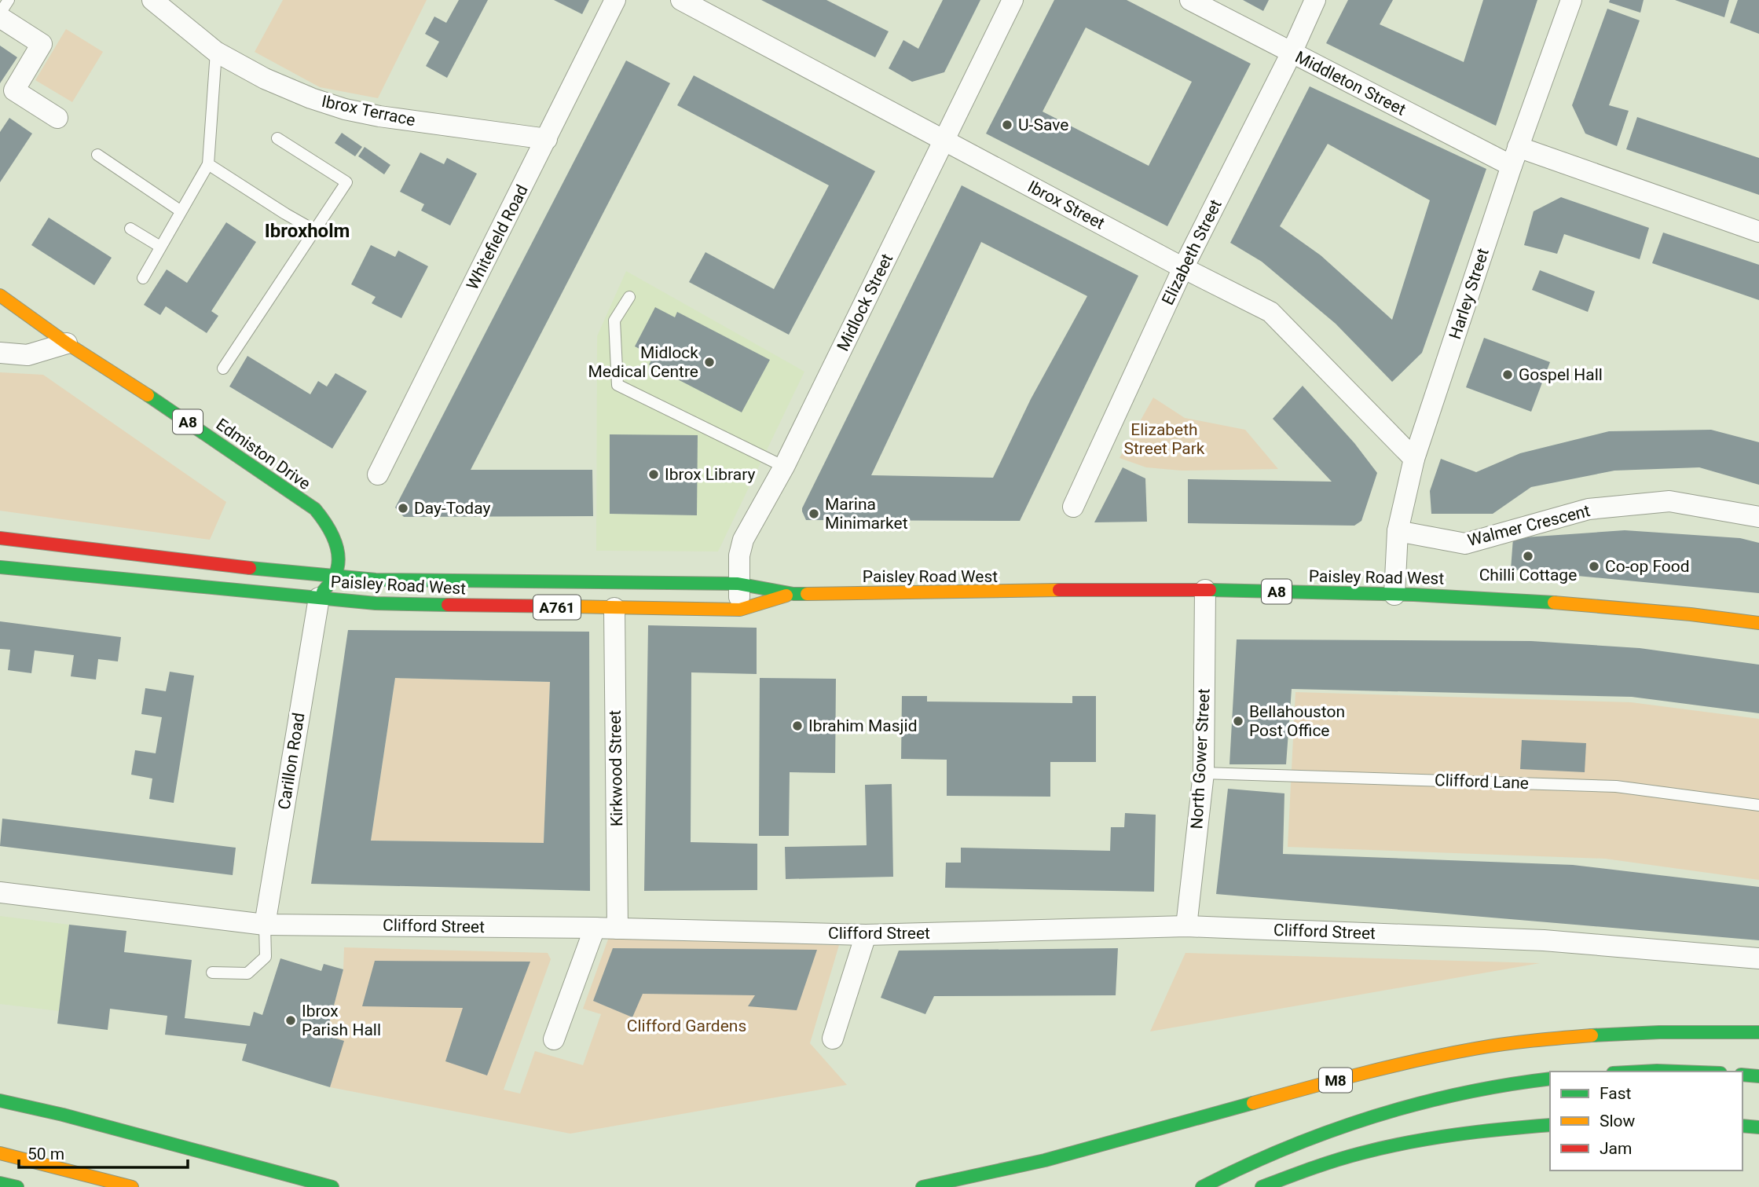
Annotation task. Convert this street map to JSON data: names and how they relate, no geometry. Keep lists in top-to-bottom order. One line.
{"streets":{"main road":["A8","Edmiston Drive","Paisley Road West","A761","M8"],"street":["Middleton Street","Ibrox Terrace","Ibrox Street","Whitefield Road","Elizabeth Street","Harley Street","Midlock Street","Walmer Crescent","North Gower Street","Carillon Road","Kirkwood Street","Clifford Street"],"lane":["Clifford Lane"]},"crossings":[["Middleton Street","Elizabeth Street"],["Middleton Street","Harley Street"],["Ibrox Terrace","Whitefield Road"],["Ibrox Street","Elizabeth Street"],["Ibrox Street","Harley Street"],["Ibrox Street","Midlock Street"],["Harley Street","Walmer Crescent"],["Harley Street","Paisley Road West"],["Midlock Street","Paisley Road West"],["Edmiston Drive","Paisley Road West"],["Paisley Road West","North Gower Street"],["Paisley Road West","Carillon Road"],["Paisley Road West","Kirkwood Street"],["North Gower Street","Clifford Lane"],["North Gower Street","Clifford Street"],["Carillon Road","Clifford Street"],["Kirkwood Street","Clifford Street"]],"districts":["Ibroxholm"],"parks":["Elizabeth Street Park","Clifford Gardens"],"places":["U-Save","Midlock Medical Centre","Gospel Hall","Ibrox Library","Day-Today","Marina Minimarket","Chilli Cottage","Co-op Food","Bellahouston Post Office","Ibrahim Masjid","Ibrox Parish Hall"],"legend":["Fast","Slow","Jam"],"scale_bar":"50 m"}
